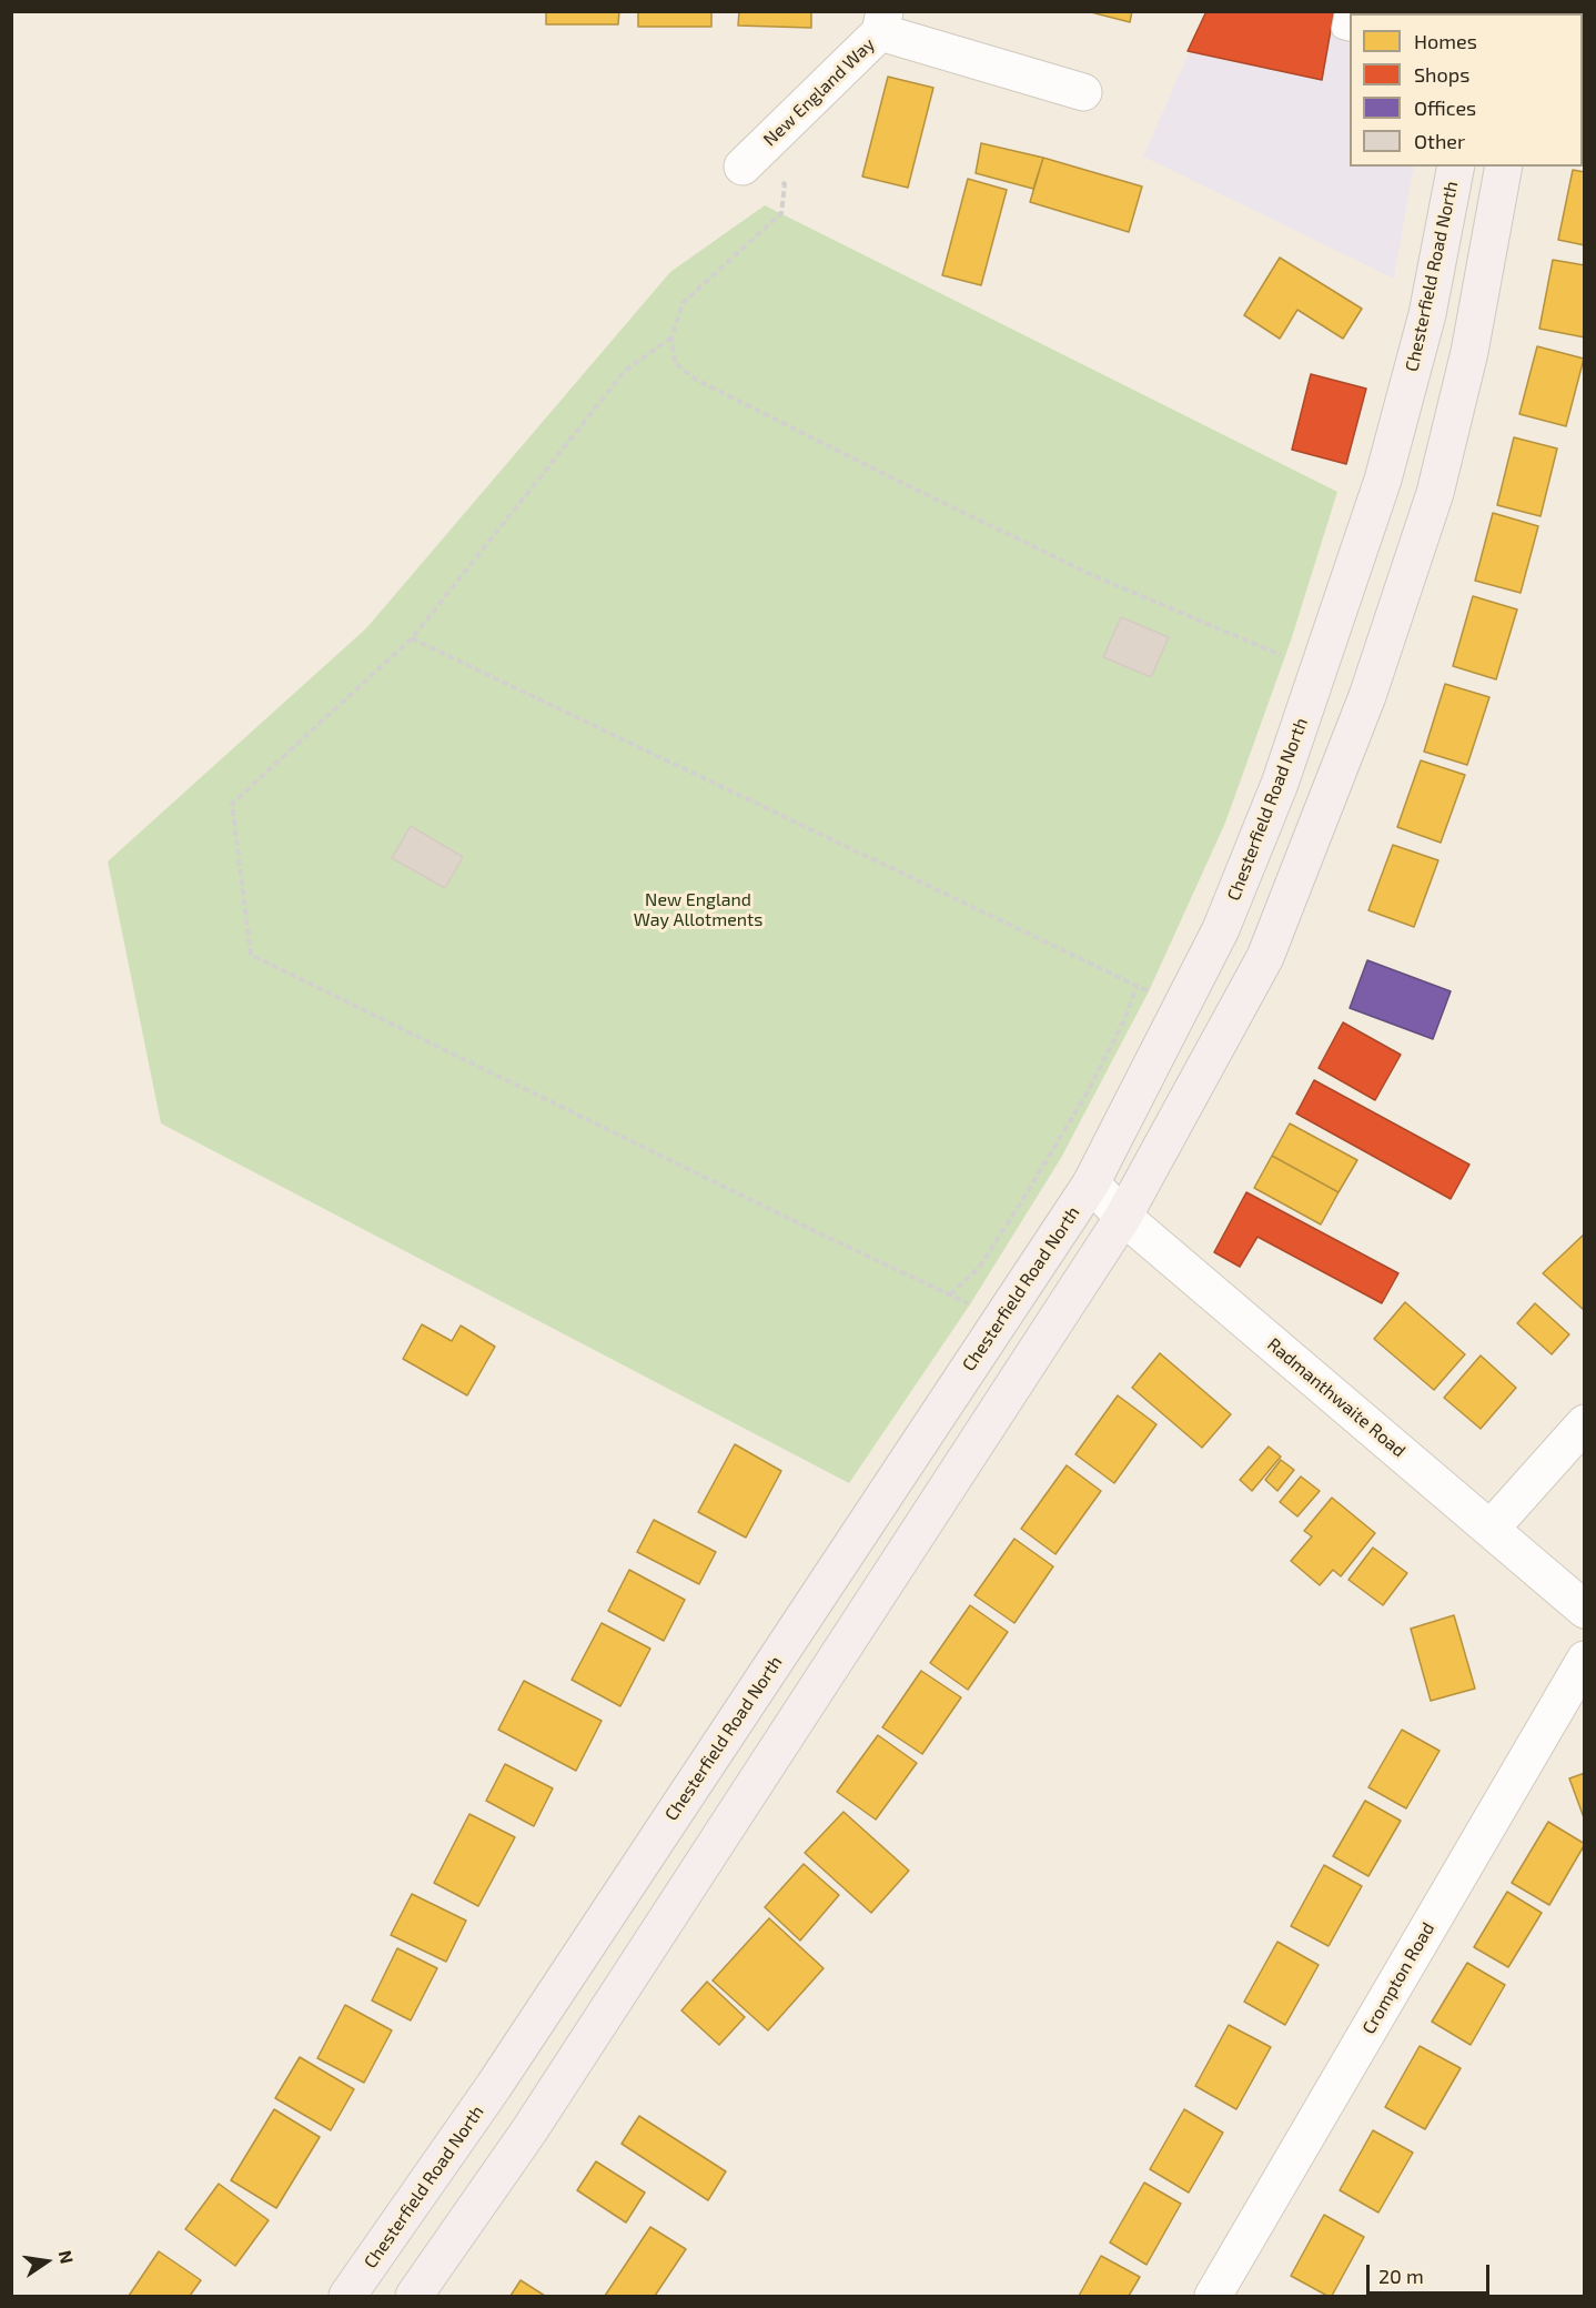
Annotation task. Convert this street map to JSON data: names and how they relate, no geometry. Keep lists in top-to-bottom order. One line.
{"streets":{"main road":["Chesterfield Road North"],"street":["New England Way","Radmanthwaite Road","Crompton Road"]},"crossings":[["Chesterfield Road North","Radmanthwaite Road"]],"parks":["New England Way Allotments"],"legend":["Homes","Shops","Offices","Other"],"scale_bar":"20 m","north":"right"}
